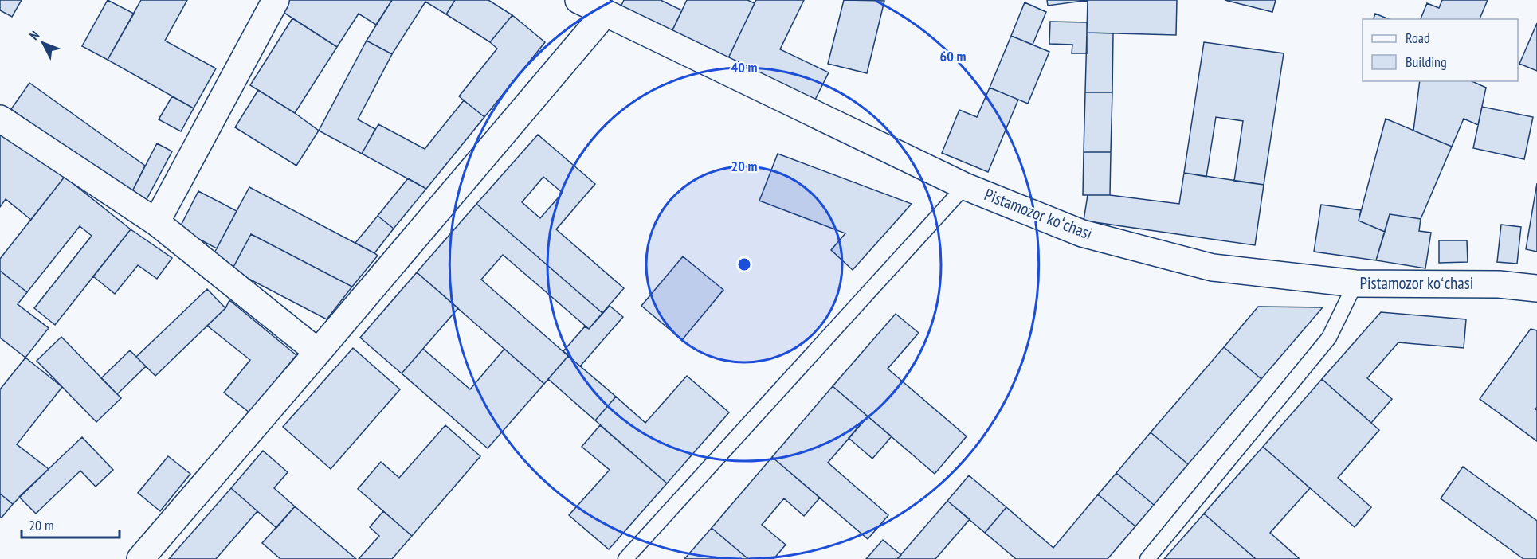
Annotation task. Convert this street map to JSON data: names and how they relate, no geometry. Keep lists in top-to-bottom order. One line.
{"streets":{"street":["Pistamozor koʻchasi"]},"legend":["Road","Building"],"scale_bar":"20 m","north":"top left","rings":["60 m","40 m","20 m"]}
